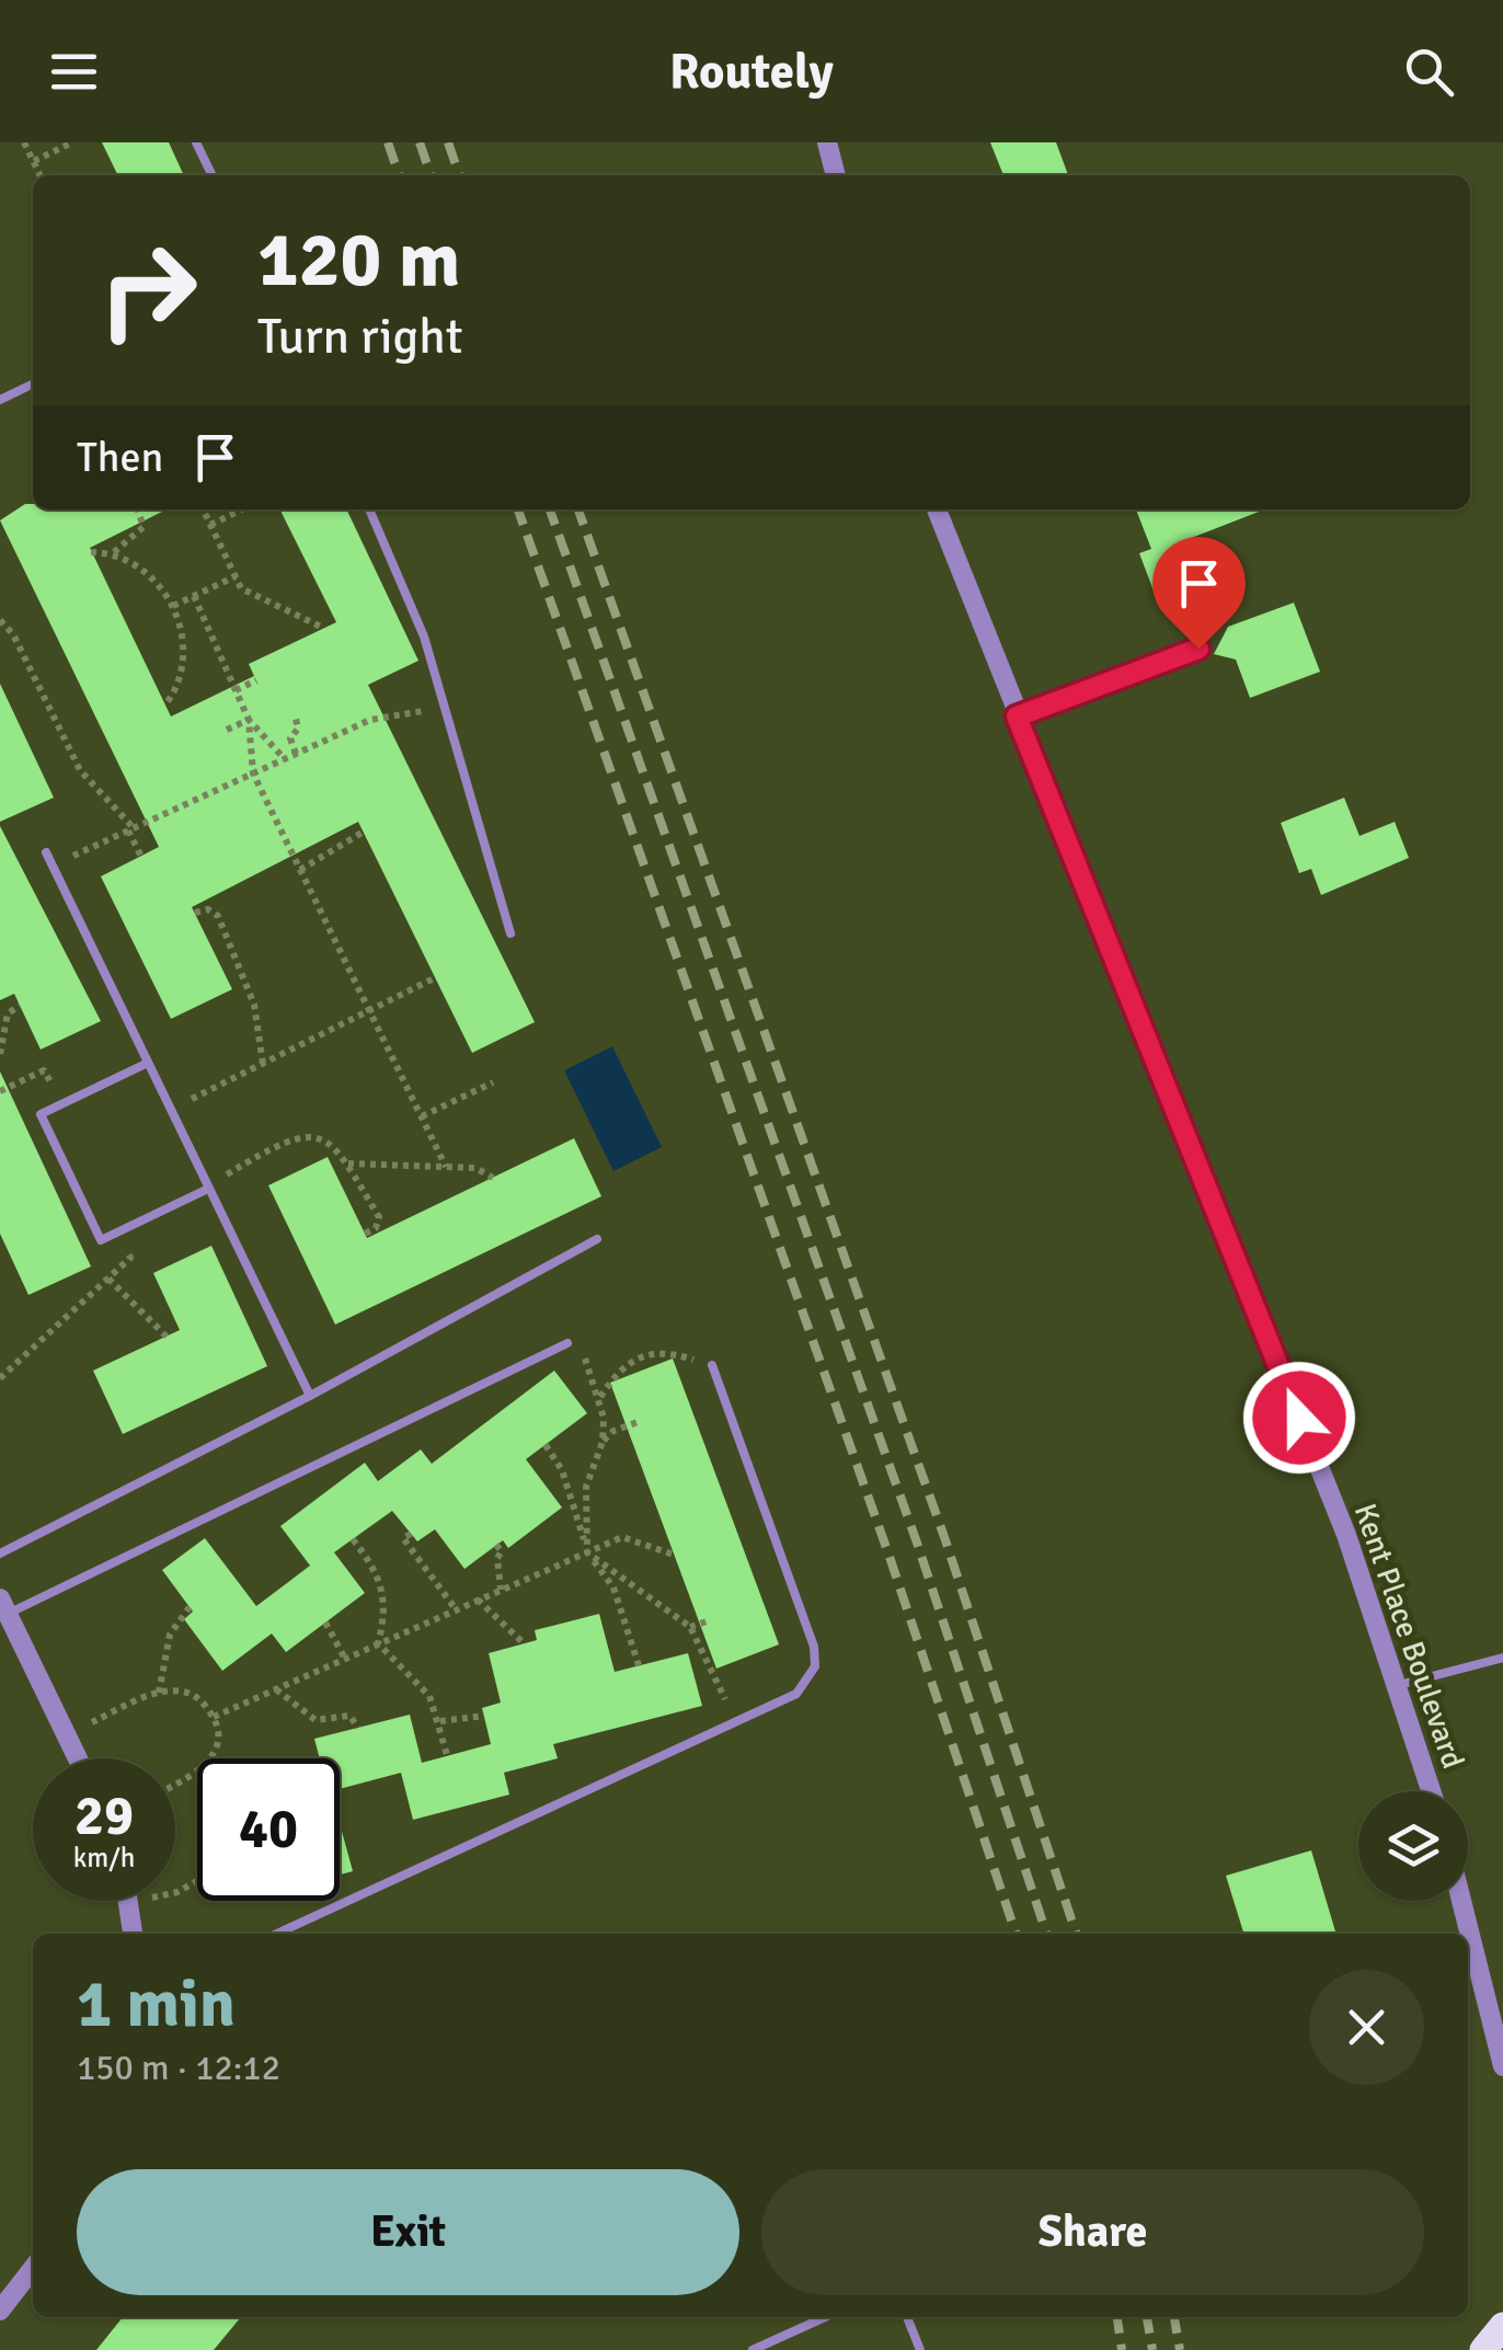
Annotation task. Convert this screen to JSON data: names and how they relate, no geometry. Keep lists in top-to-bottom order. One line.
{"streets":{"street":["Kent Place Boulevard"]},"page":{"header":"Routely","turn":["120 m","Turn right"],"then":"Then","speed":"29 km/h","limit":"40","heading":["1 min","150 m · 12:12"],"buttons":["Exit","Share"]}}
